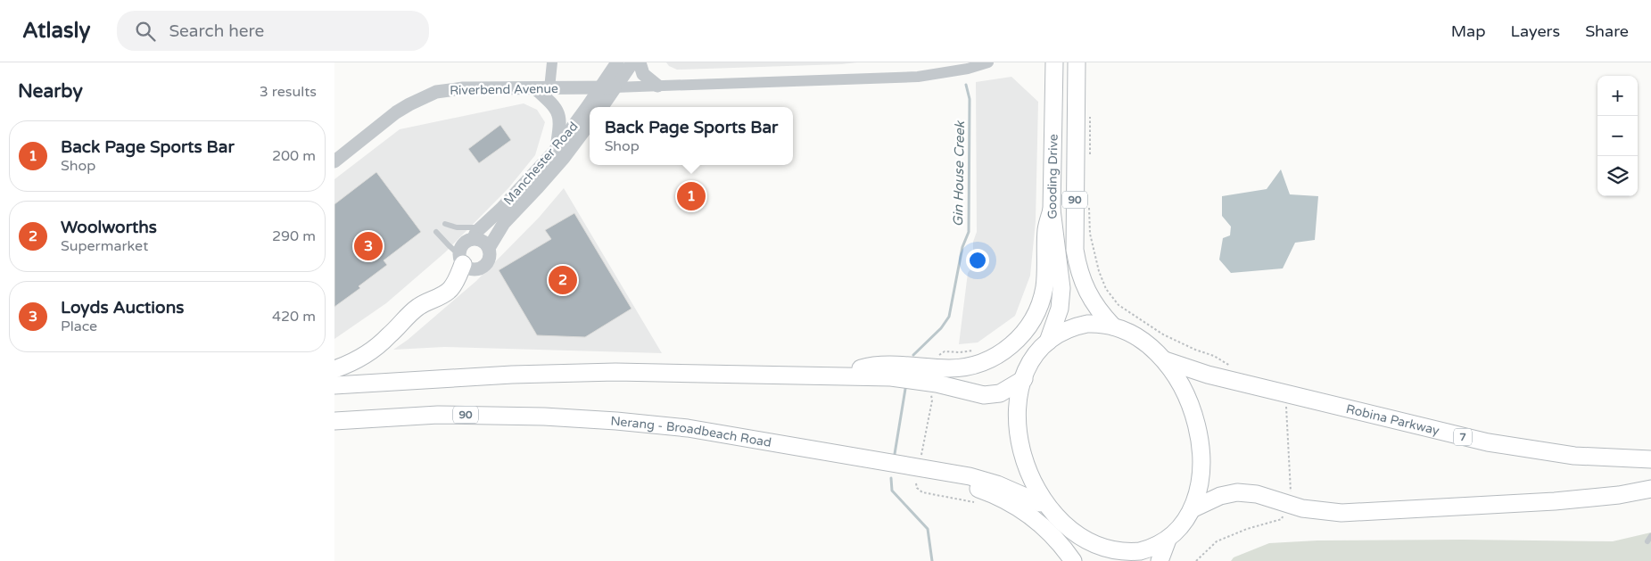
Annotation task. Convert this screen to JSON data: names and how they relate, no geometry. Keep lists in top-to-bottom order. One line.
{"streets":{"main road":["Gooding Drive","90","Robina Parkway","Nerang - Broadbeach Road","7"],"street":["Riverbend Avenue","Manchester Road"]},"crossings":[["Riverbend Avenue","Manchester Road"],["Gooding Drive","90"],["90","Robina Parkway"],["90","Nerang - Broadbeach Road"]],"water":["Gin House Creek"],"page":{"header":"Atlasly","search":"Search here","nav":["Map","Layers","Share"],"heading":["Nearby","3 results"],"map_buttons":["+","−"],"popup":["Back Page Sports Bar","Shop"],"list":[{"mark":"1","name":"Back Page Sports Bar","note":"Shop","value":"200 m"},{"mark":"2","name":"Woolworths","note":"Supermarket","value":"290 m"},{"mark":"3","name":"Loyds Auctions","note":"Place","value":"420 m"}],"pins":["1","3","2"]}}
